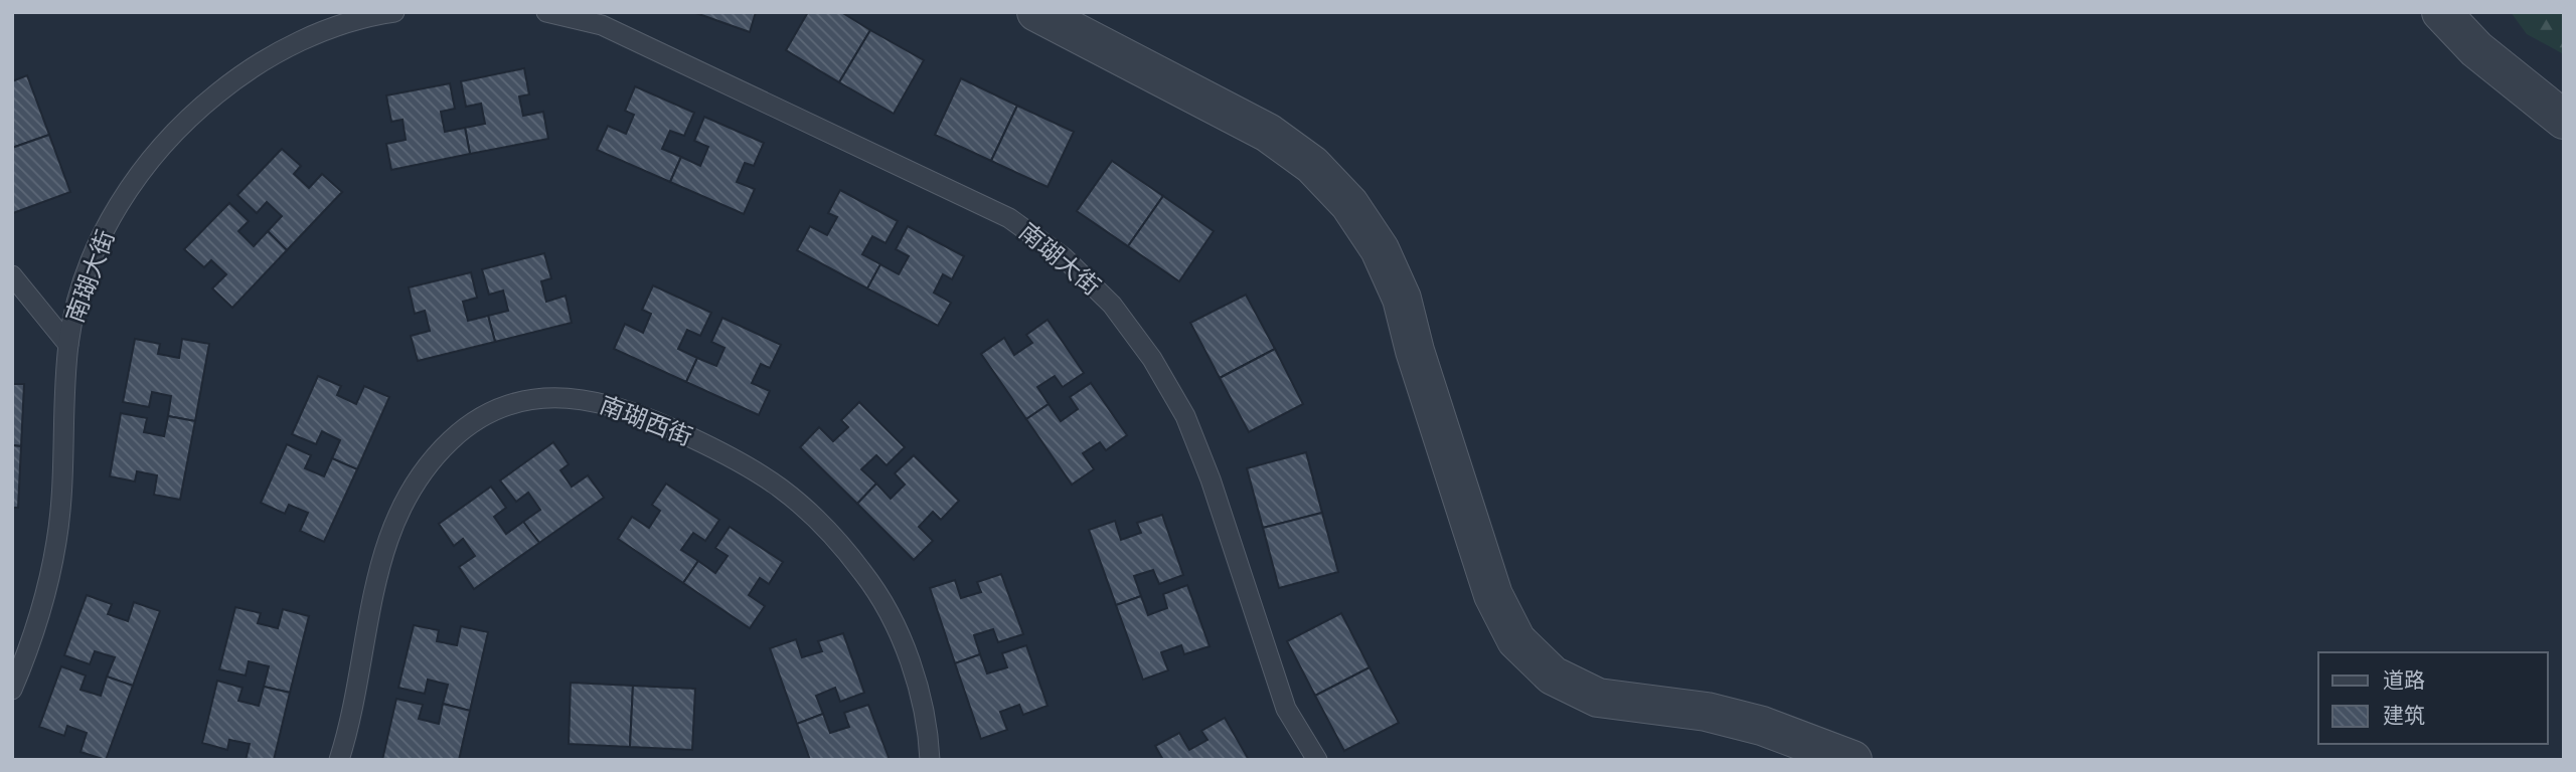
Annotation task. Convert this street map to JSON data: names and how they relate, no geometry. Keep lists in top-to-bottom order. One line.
{"streets":{"lane":["南瑚大街","南瑚西街"]},"legend":["道路","建筑"]}
